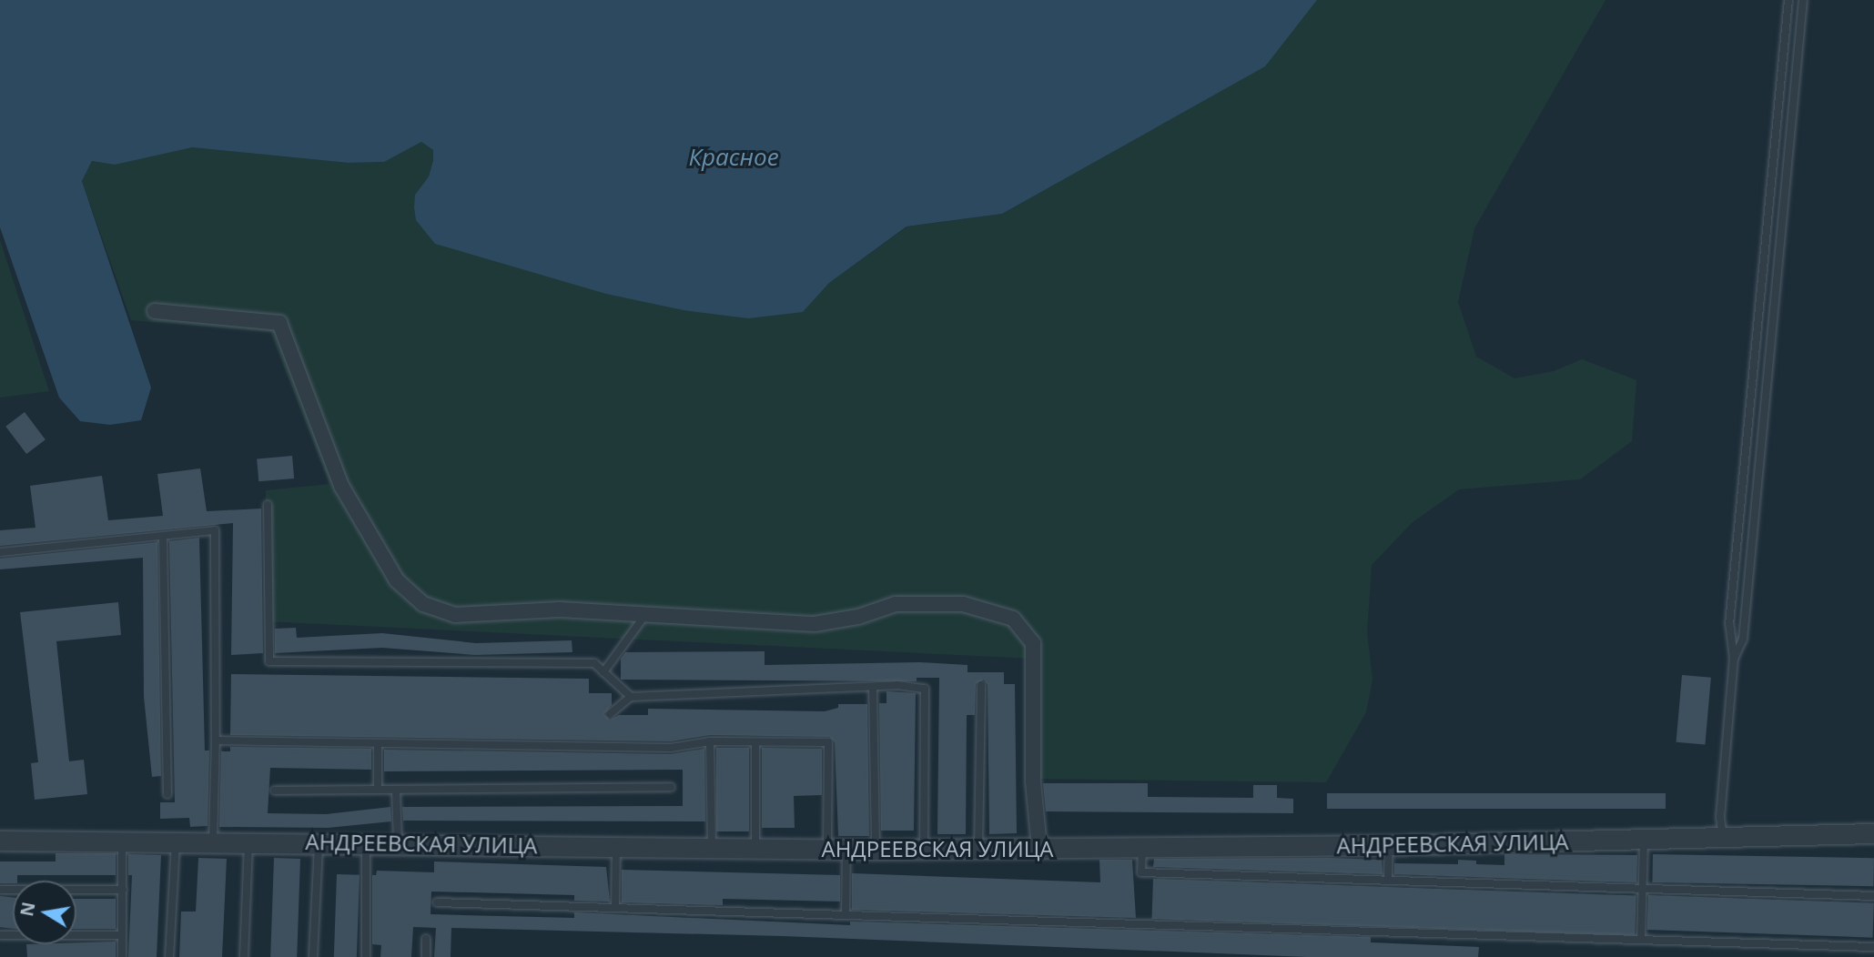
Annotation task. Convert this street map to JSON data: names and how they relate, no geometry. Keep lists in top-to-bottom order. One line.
{"streets":{"street":["АНДРЕЕВСКАЯ УЛИЦА"]},"water":["Красное"],"north":"left"}
